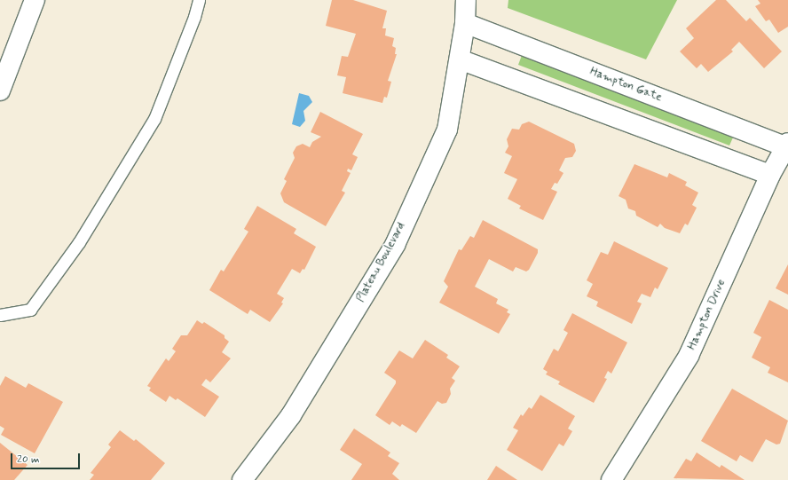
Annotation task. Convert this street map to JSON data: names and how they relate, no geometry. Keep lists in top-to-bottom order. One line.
{"streets":{"street":["Hampton Gate","Plateau Boulevard","Hampton Drive"]},"crossings":[["Hampton Gate","Plateau Boulevard"],["Hampton Gate","Hampton Drive"]],"scale_bar":"20 m"}
